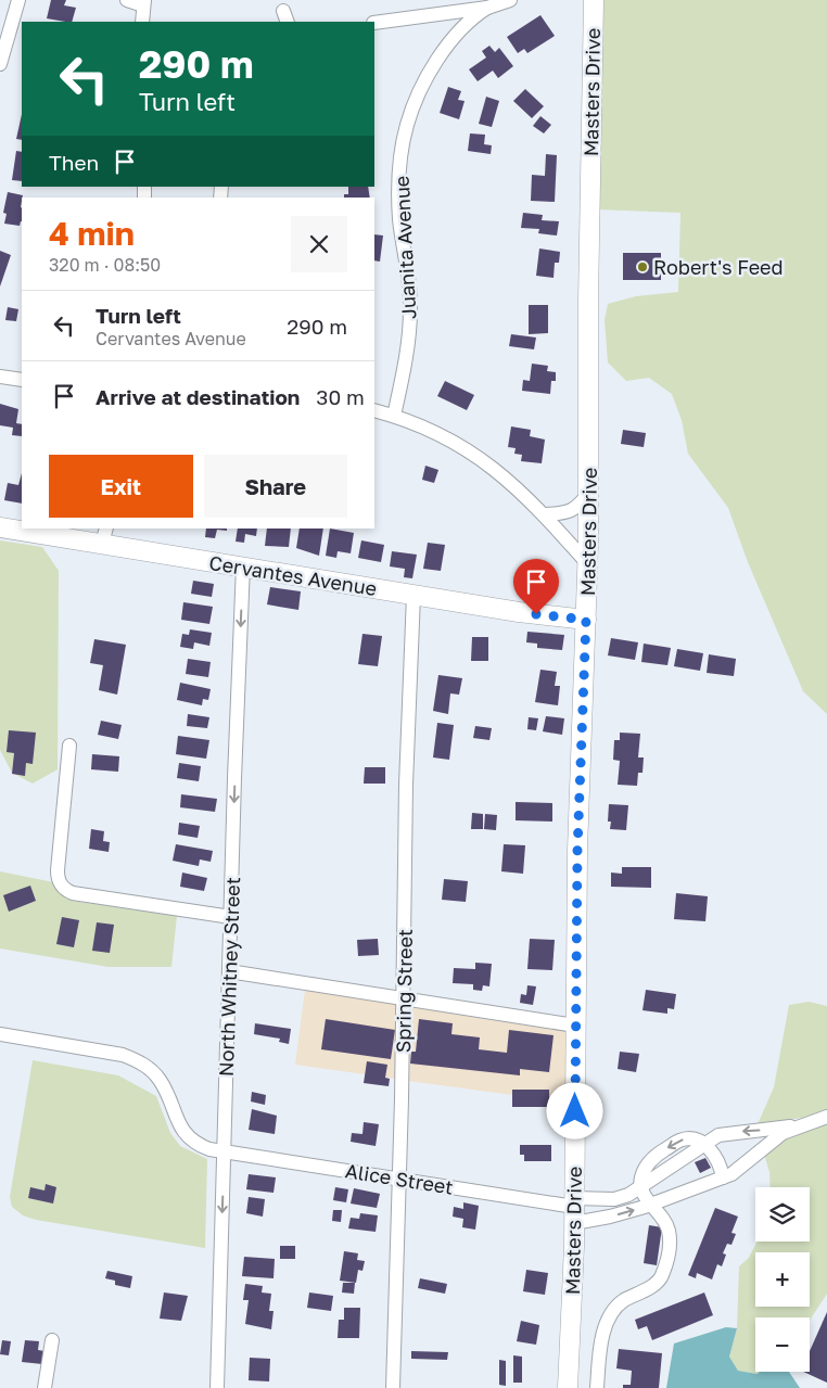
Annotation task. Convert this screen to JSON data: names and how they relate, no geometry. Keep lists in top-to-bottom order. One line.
{"streets":{"street":["Masters Drive","Juanita Avenue","Cervantes Avenue","North Whitney Street","Spring Street","Alice Street"]},"crossings":[["Masters Drive","Cervantes Avenue"],["Masters Drive","Alice Street"],["Cervantes Avenue","North Whitney Street"],["Cervantes Avenue","Spring Street"],["North Whitney Street","Alice Street"],["Spring Street","Alice Street"]],"one_way":["North Whitney Street"],"places":["Robert's Feed"],"page":{"turn":["290 m","Turn left"],"then":"Then","heading":["4 min","320 m · 08:50"],"list":[{"name":"Turn left","note":"Cervantes Avenue","value":"290 m"},{"name":"Arrive at destination","value":"30 m"}],"buttons":["Exit","Share"],"map_buttons":["+","−"]}}
